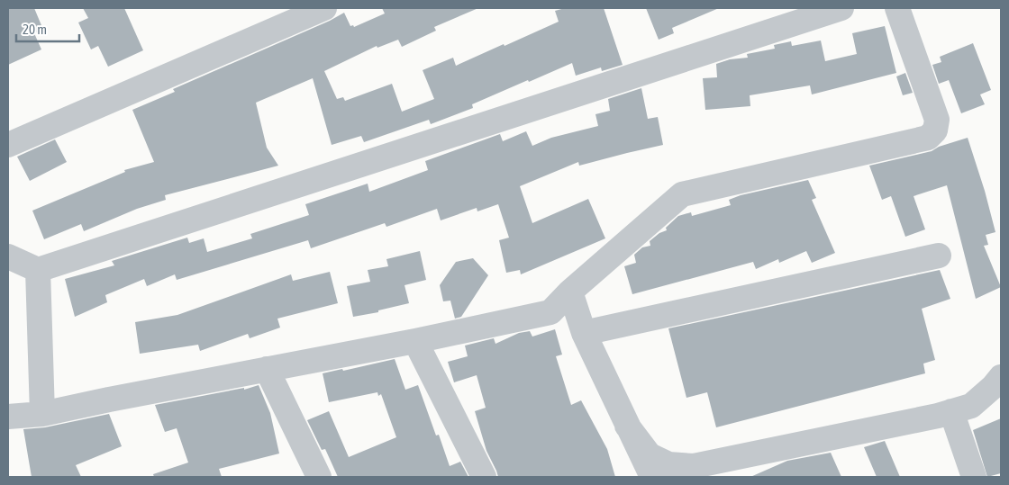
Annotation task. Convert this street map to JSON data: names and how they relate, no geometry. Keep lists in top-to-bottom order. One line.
{"scale_bar":"20 m"}
